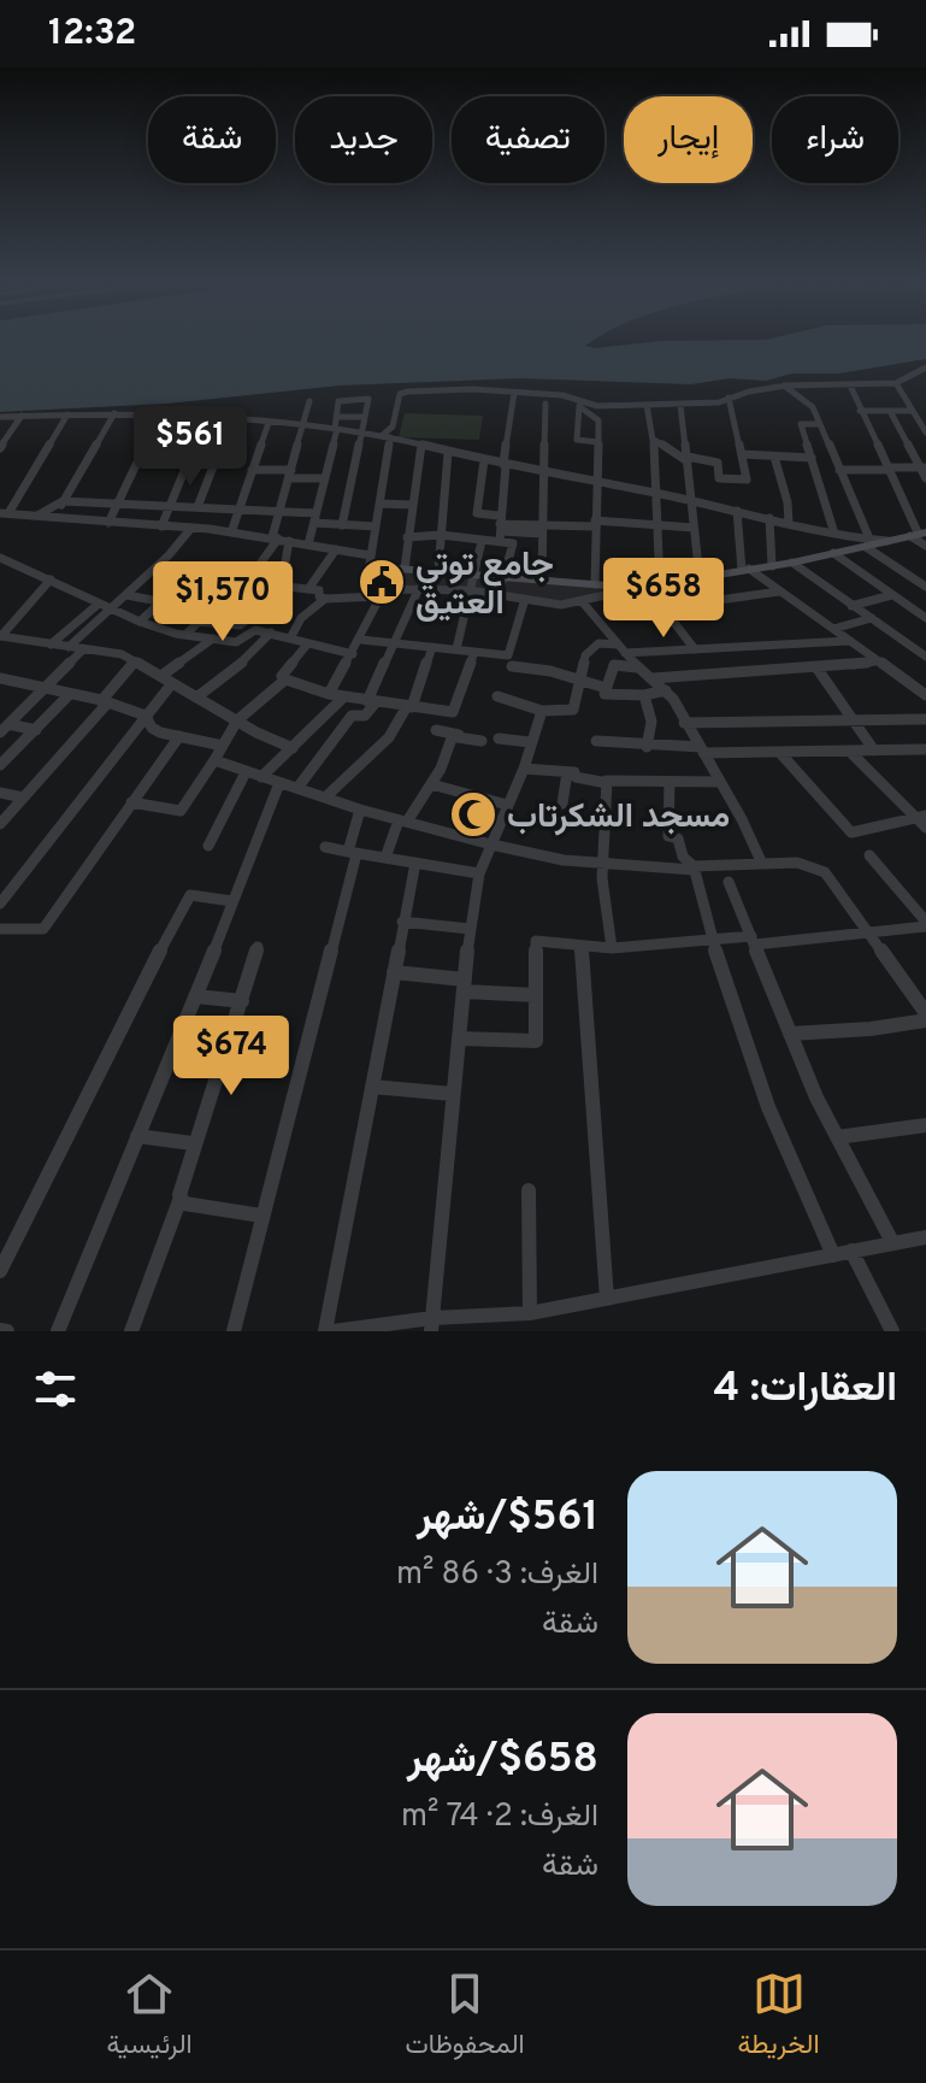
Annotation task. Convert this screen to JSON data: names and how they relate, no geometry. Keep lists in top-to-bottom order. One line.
{"places":{"public building":["جامع توتي العتيق"],"mosque":["مسجد الشكرتاب"]},"page":{"status":"12:32","chip":["شراء","إيجار","تصفية","جديد","شقة"],"price":["$561","$658","$1,570","$674"],"heading":"العقارات: 4","list":[{"name":"$561/شهر","note":"الغرف: 3 · 86 m² · شقة"},{"name":"$658/شهر","note":"الغرف: 2 · 74 m² · شقة"}],"tabs":["الخريطة","المحفوظات","الرئيسية"]}}
